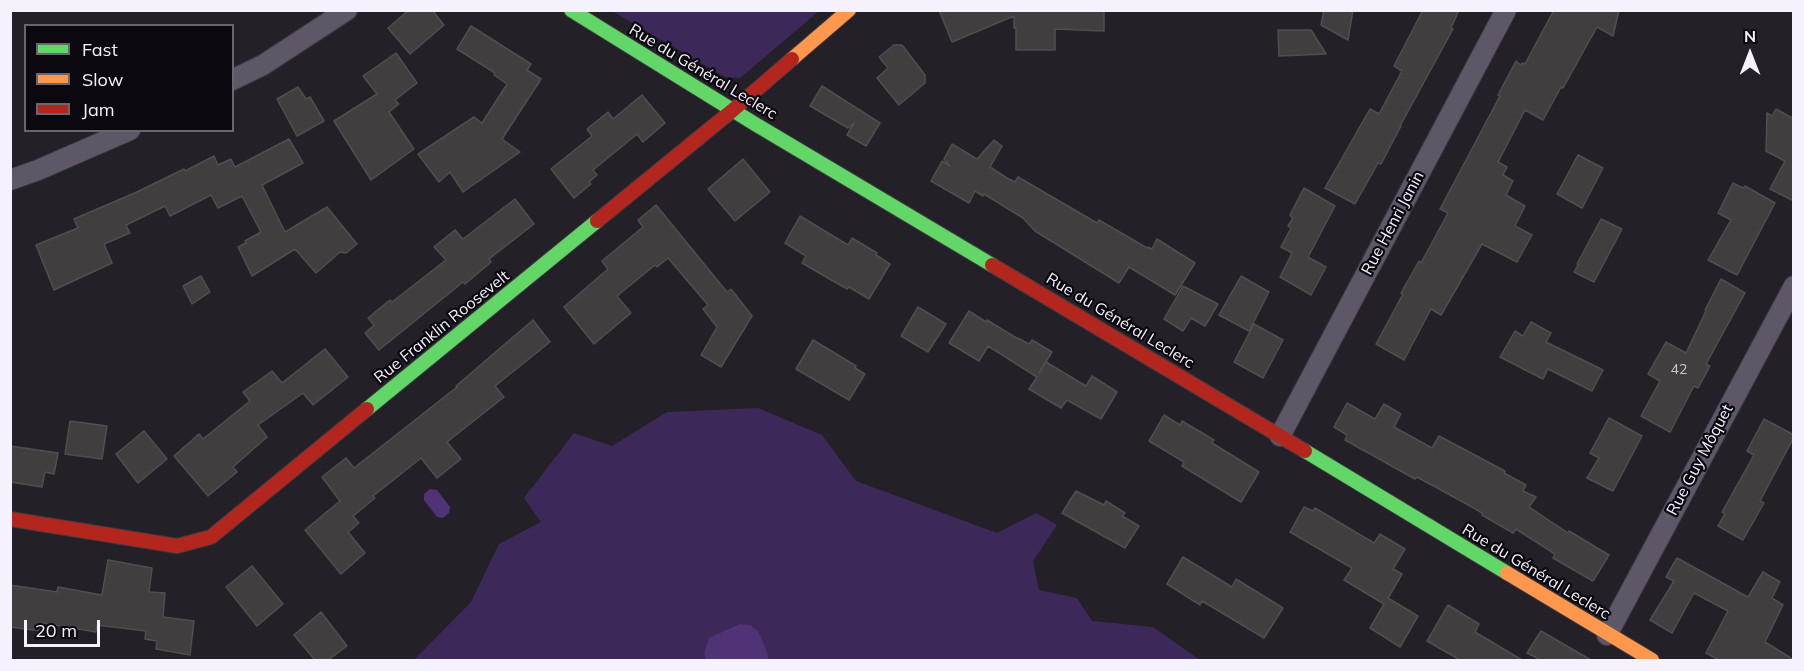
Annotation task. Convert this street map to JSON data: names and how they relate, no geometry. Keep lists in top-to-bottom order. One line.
{"streets":{"street":["Rue du Général Leclerc","Rue Henri Janin","Rue Franklin Roosevelt","Rue Guy Môquet"]},"crossings":[["Rue du Général Leclerc","Rue Henri Janin"],["Rue du Général Leclerc","Rue Franklin Roosevelt"],["Rue du Général Leclerc","Rue Guy Môquet"]],"house_numbers":["42"],"legend":["Fast","Slow","Jam"],"scale_bar":"20 m","north":"top"}
